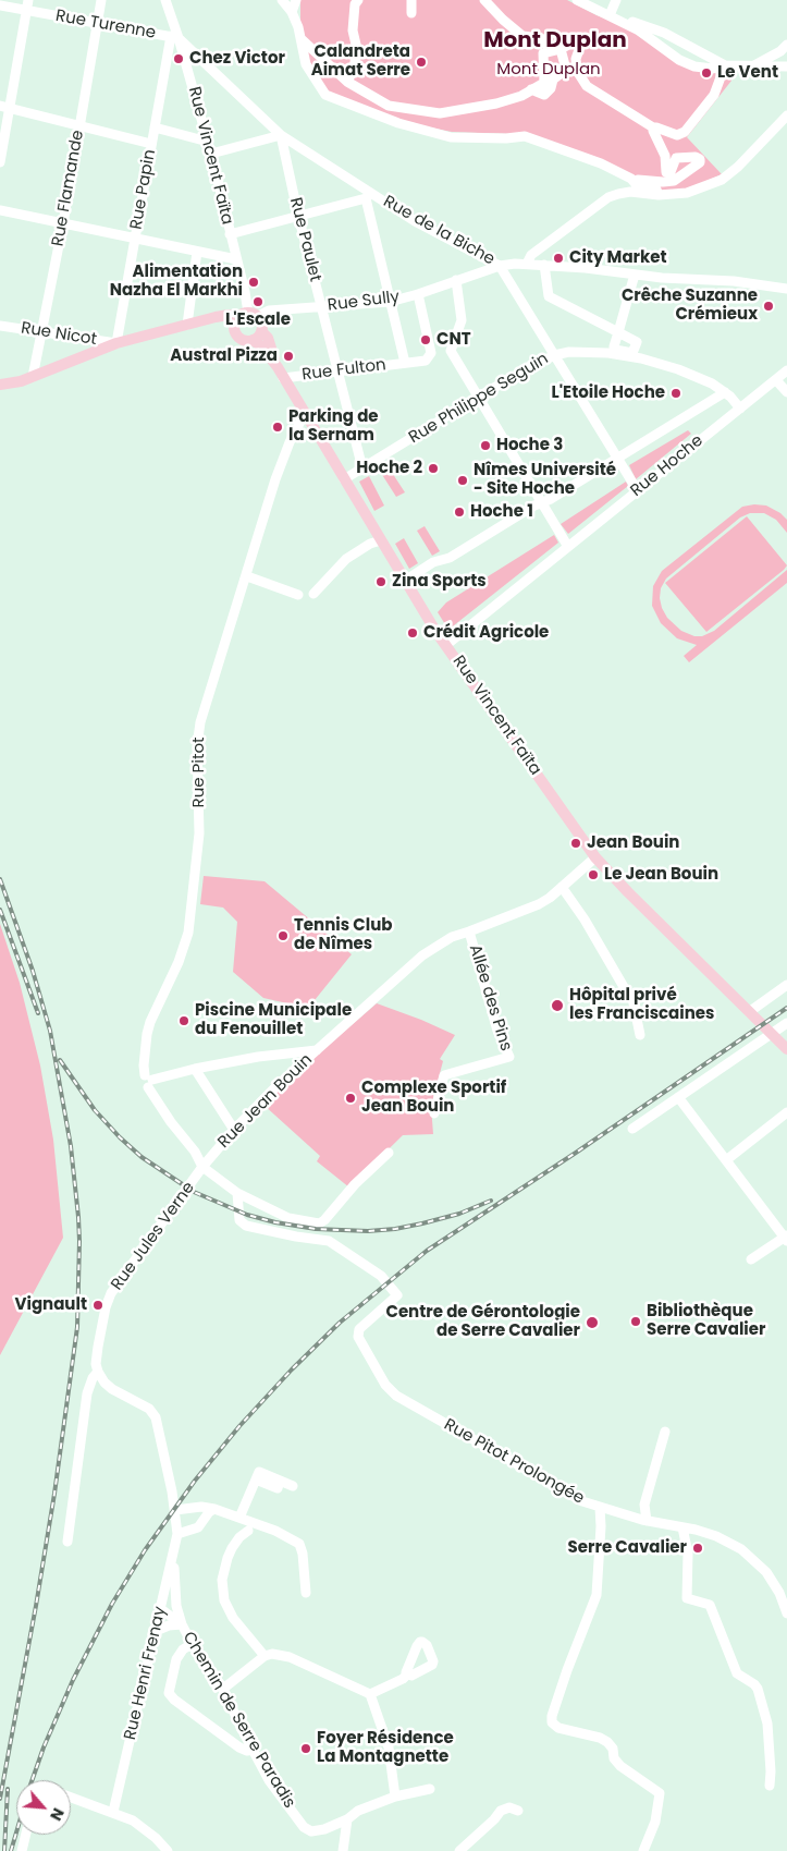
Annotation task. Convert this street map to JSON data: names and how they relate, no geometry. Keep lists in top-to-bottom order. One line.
{"streets":{"main road":["Rue Vincent Faïta","Rue Sully"],"street":["Rue Turenne","Rue Flamande","Rue Papin","Rue de la Biche","Rue Paulet","Rue Nicot","Rue Fulton","Rue Philippe Seguin","Rue Hoche","Rue Pitot","Allée des Pins","Rue Jean Bouin","Rue Jules Verne","Rue Pitot Prolongée","Rue Henri Frenay","Chemin de Serre Paradis"]},"crossings":[["Rue Turenne","Rue Vincent Faïta"],["Rue Turenne","Rue Flamande"],["Rue Turenne","Rue Papin"],["Rue Turenne","Rue de la Biche"],["Rue Vincent Faïta","Rue Papin"],["Rue Vincent Faïta","Rue de la Biche"],["Rue Vincent Faïta","Rue Sully"],["Rue Vincent Faïta","Rue Fulton"],["Rue Vincent Faïta","Rue Philippe Seguin"],["Rue Vincent Faïta","Rue Hoche"],["Rue Vincent Faïta","Rue Pitot"],["Rue Vincent Faïta","Rue Jean Bouin"],["Rue Flamande","Rue Sully"],["Rue Flamande","Rue Nicot"],["Rue Papin","Rue de la Biche"],["Rue Papin","Rue Sully"],["Rue Papin","Rue Nicot"],["Rue de la Biche","Rue Paulet"],["Rue de la Biche","Rue Sully"],["Rue Paulet","Rue Sully"],["Rue Paulet","Rue Fulton"],["Rue Paulet","Rue Philippe Seguin"],["Rue Sully","Rue Nicot"],["Rue Sully","Rue Fulton"],["Rue Philippe Seguin","Rue Hoche"],["Allée des Pins","Rue Jean Bouin"],["Rue Jean Bouin","Rue Jules Verne"],["Rue Henri Frenay","Chemin de Serre Paradis"]],"districts":["Mont Duplan"],"parks":["Mont Duplan"],"places":["Chez Victor","Calandreta Aimat Serre","Le Vent","City Market","Alimentation Nazha El Markhi","L'Escale","Crêche Suzanne Crémieux","CNT","Austral Pizza","L'Etoile Hoche","Parking de la Sernam","Hoche 3","Hoche 2","Nîmes Université - Site Hoche","Hoche 1","Zina Sports","Crédit Agricole","Jean Bouin","Le Jean Bouin","Tennis Club de Nîmes","Hôpital privé les Franciscaines","Piscine Municipale du Fenouillet","Complexe Sportif Jean Bouin","Vignault","Bibliothèque Serre Cavalier","Centre de Gérontologie de Serre Cavalier","Serre Cavalier","Foyer Résidence La Montagnette"],"north":"bottom right"}
